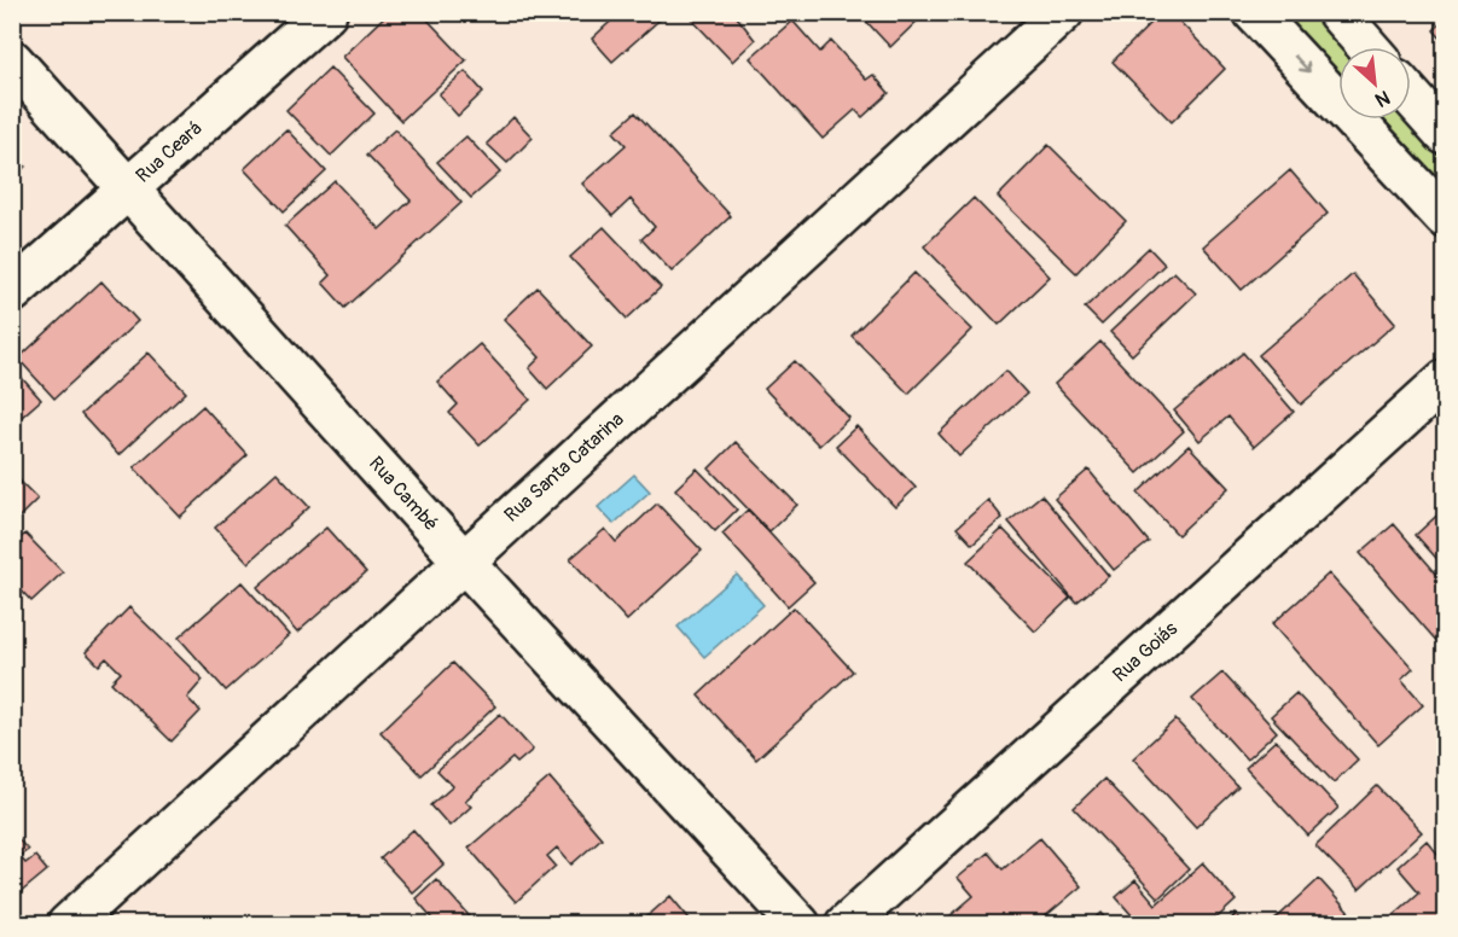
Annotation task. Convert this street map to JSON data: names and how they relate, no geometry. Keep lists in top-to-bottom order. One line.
{"streets":{"street":["Rua Ceará","Rua Santa Catarina","Rua Cambé","Rua Goiás"]},"crossings":[["Rua Ceará","Rua Cambé"],["Rua Santa Catarina","Rua Cambé"]],"north":"bottom right"}
